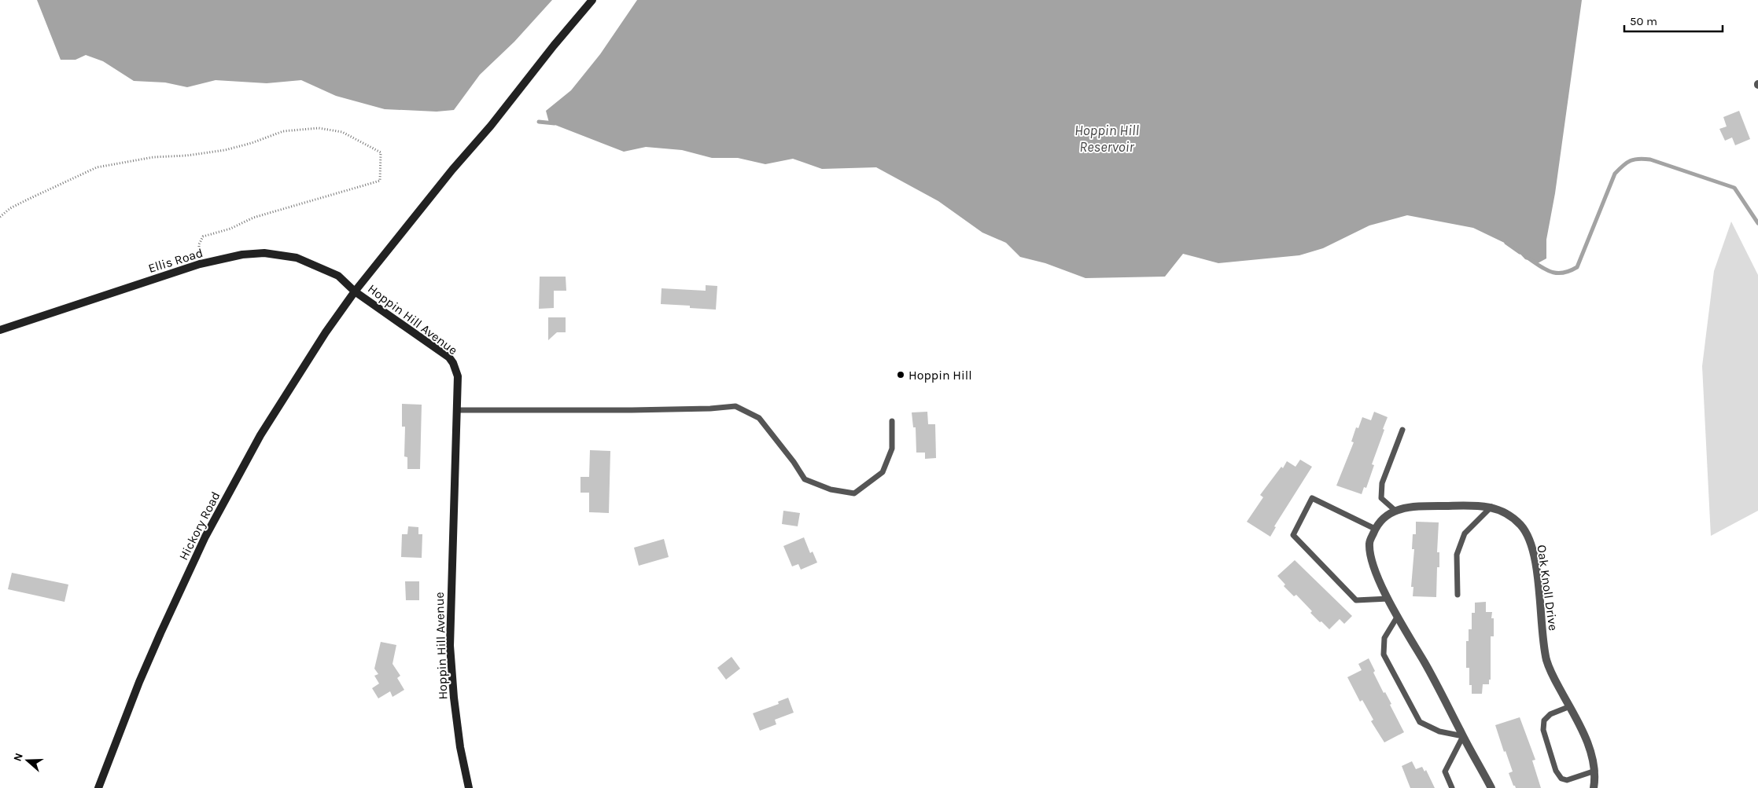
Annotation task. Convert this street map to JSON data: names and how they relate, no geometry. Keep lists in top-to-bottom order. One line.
{"streets":{"main road":["Ellis Road","Hoppin Hill Avenue","Hickory Road"],"street":["Oak Knoll Drive"]},"crossings":[["Ellis Road","Hoppin Hill Avenue"],["Ellis Road","Hickory Road"],["Hoppin Hill Avenue","Hickory Road"]],"water":["Hoppin Hill Reservoir"],"places":["Hoppin Hill"],"scale_bar":"50 m","north":"left"}
